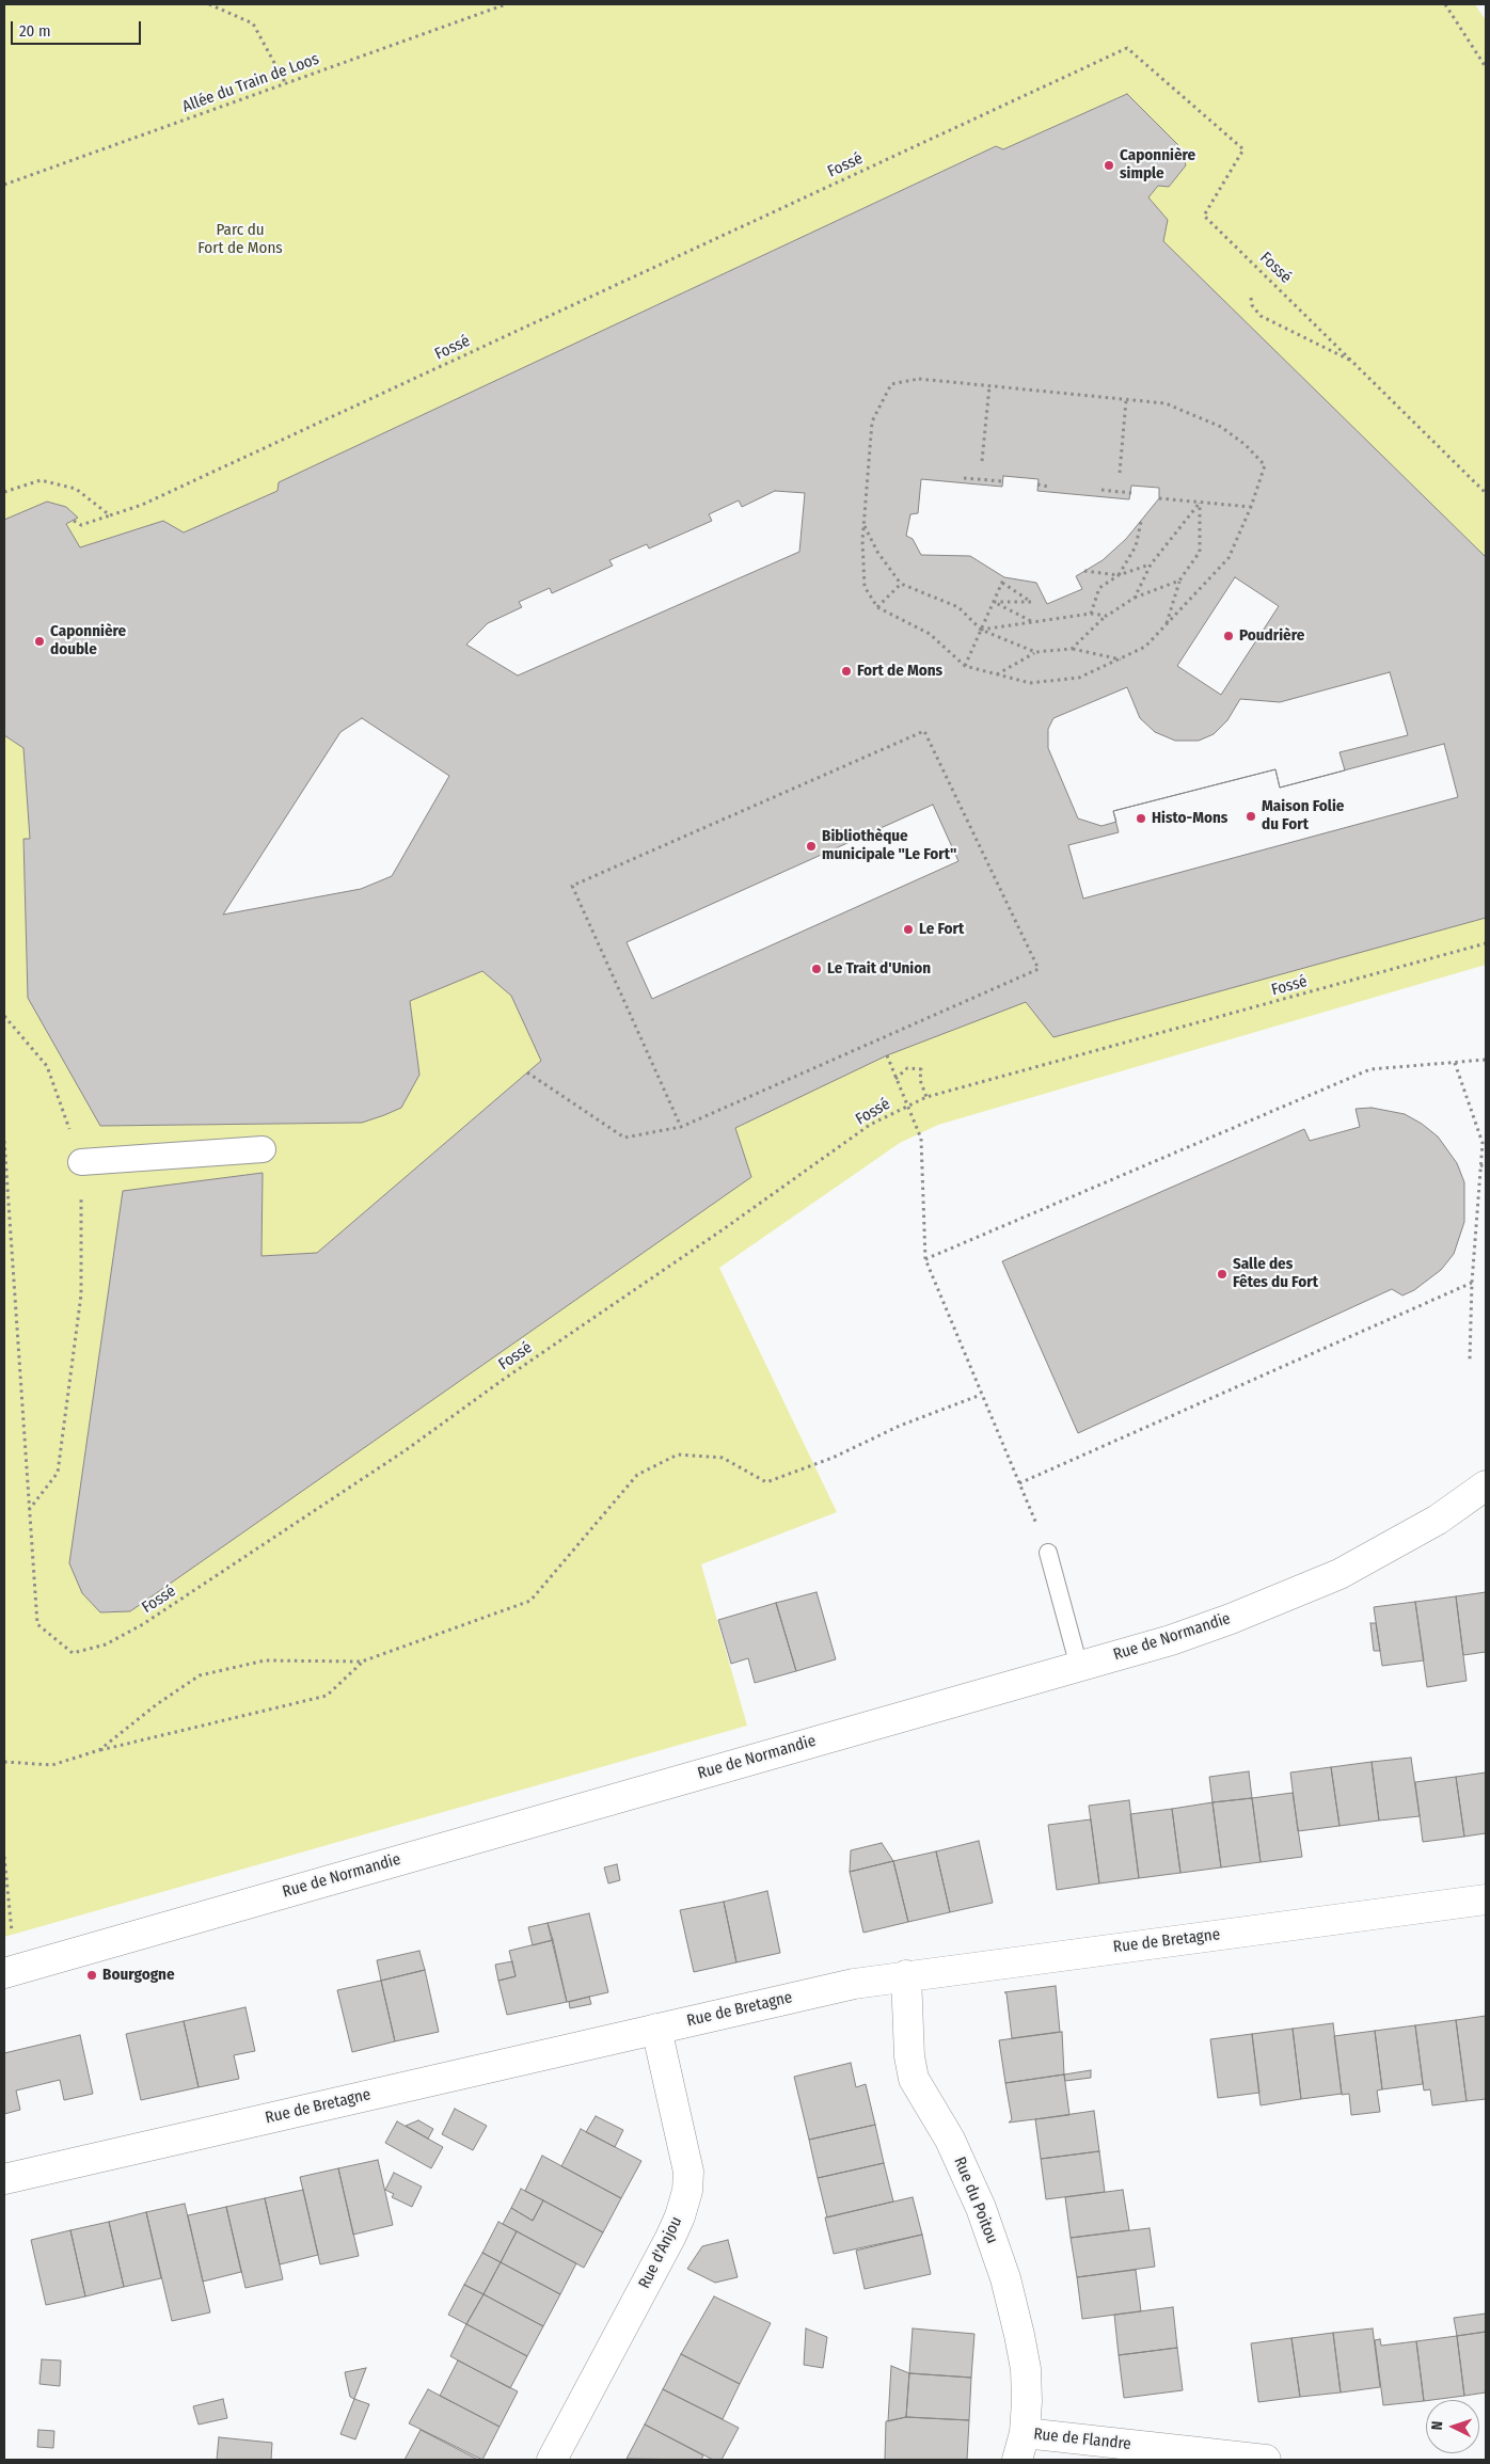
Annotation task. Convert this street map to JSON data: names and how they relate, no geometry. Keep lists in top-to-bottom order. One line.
{"streets":{"street":["Rue de Normandie","Rue de Bretagne","Rue du Poitou","Rue d'Anjou","Rue de Flandre"],"path":["Allée du Train de Loos","Fossé"]},"crossings":[["Rue de Bretagne","Rue du Poitou"],["Rue de Bretagne","Rue d'Anjou"],["Rue du Poitou","Rue de Flandre"]],"parks":["Parc du Fort de Mons"],"places":["Caponnière simple","Poudrière","Caponnière double","Fort de Mons","Maison Folie du Fort","Histo-Mons","Bibliothèque municipale \"Le Fort\"","Le Fort","Le Trait d'Union","Salle des Fêtes du Fort","Bourgogne"],"scale_bar":"20 m","north":"left"}
